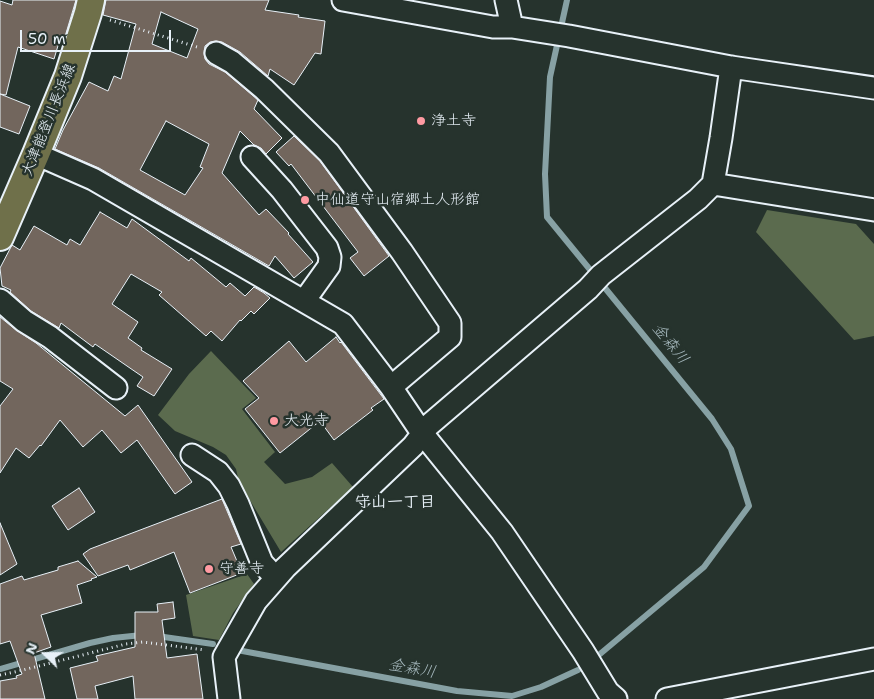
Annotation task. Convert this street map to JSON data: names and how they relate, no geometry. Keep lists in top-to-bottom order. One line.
{"streets":{"main road":["大津能登川長浜線"]},"districts":["守山一丁目"],"water":["金森川"],"places":["浄土寺","中仙道守山宿郷土人形館","大光寺","守善寺"],"scale_bar":"50 m","north":"left"}
